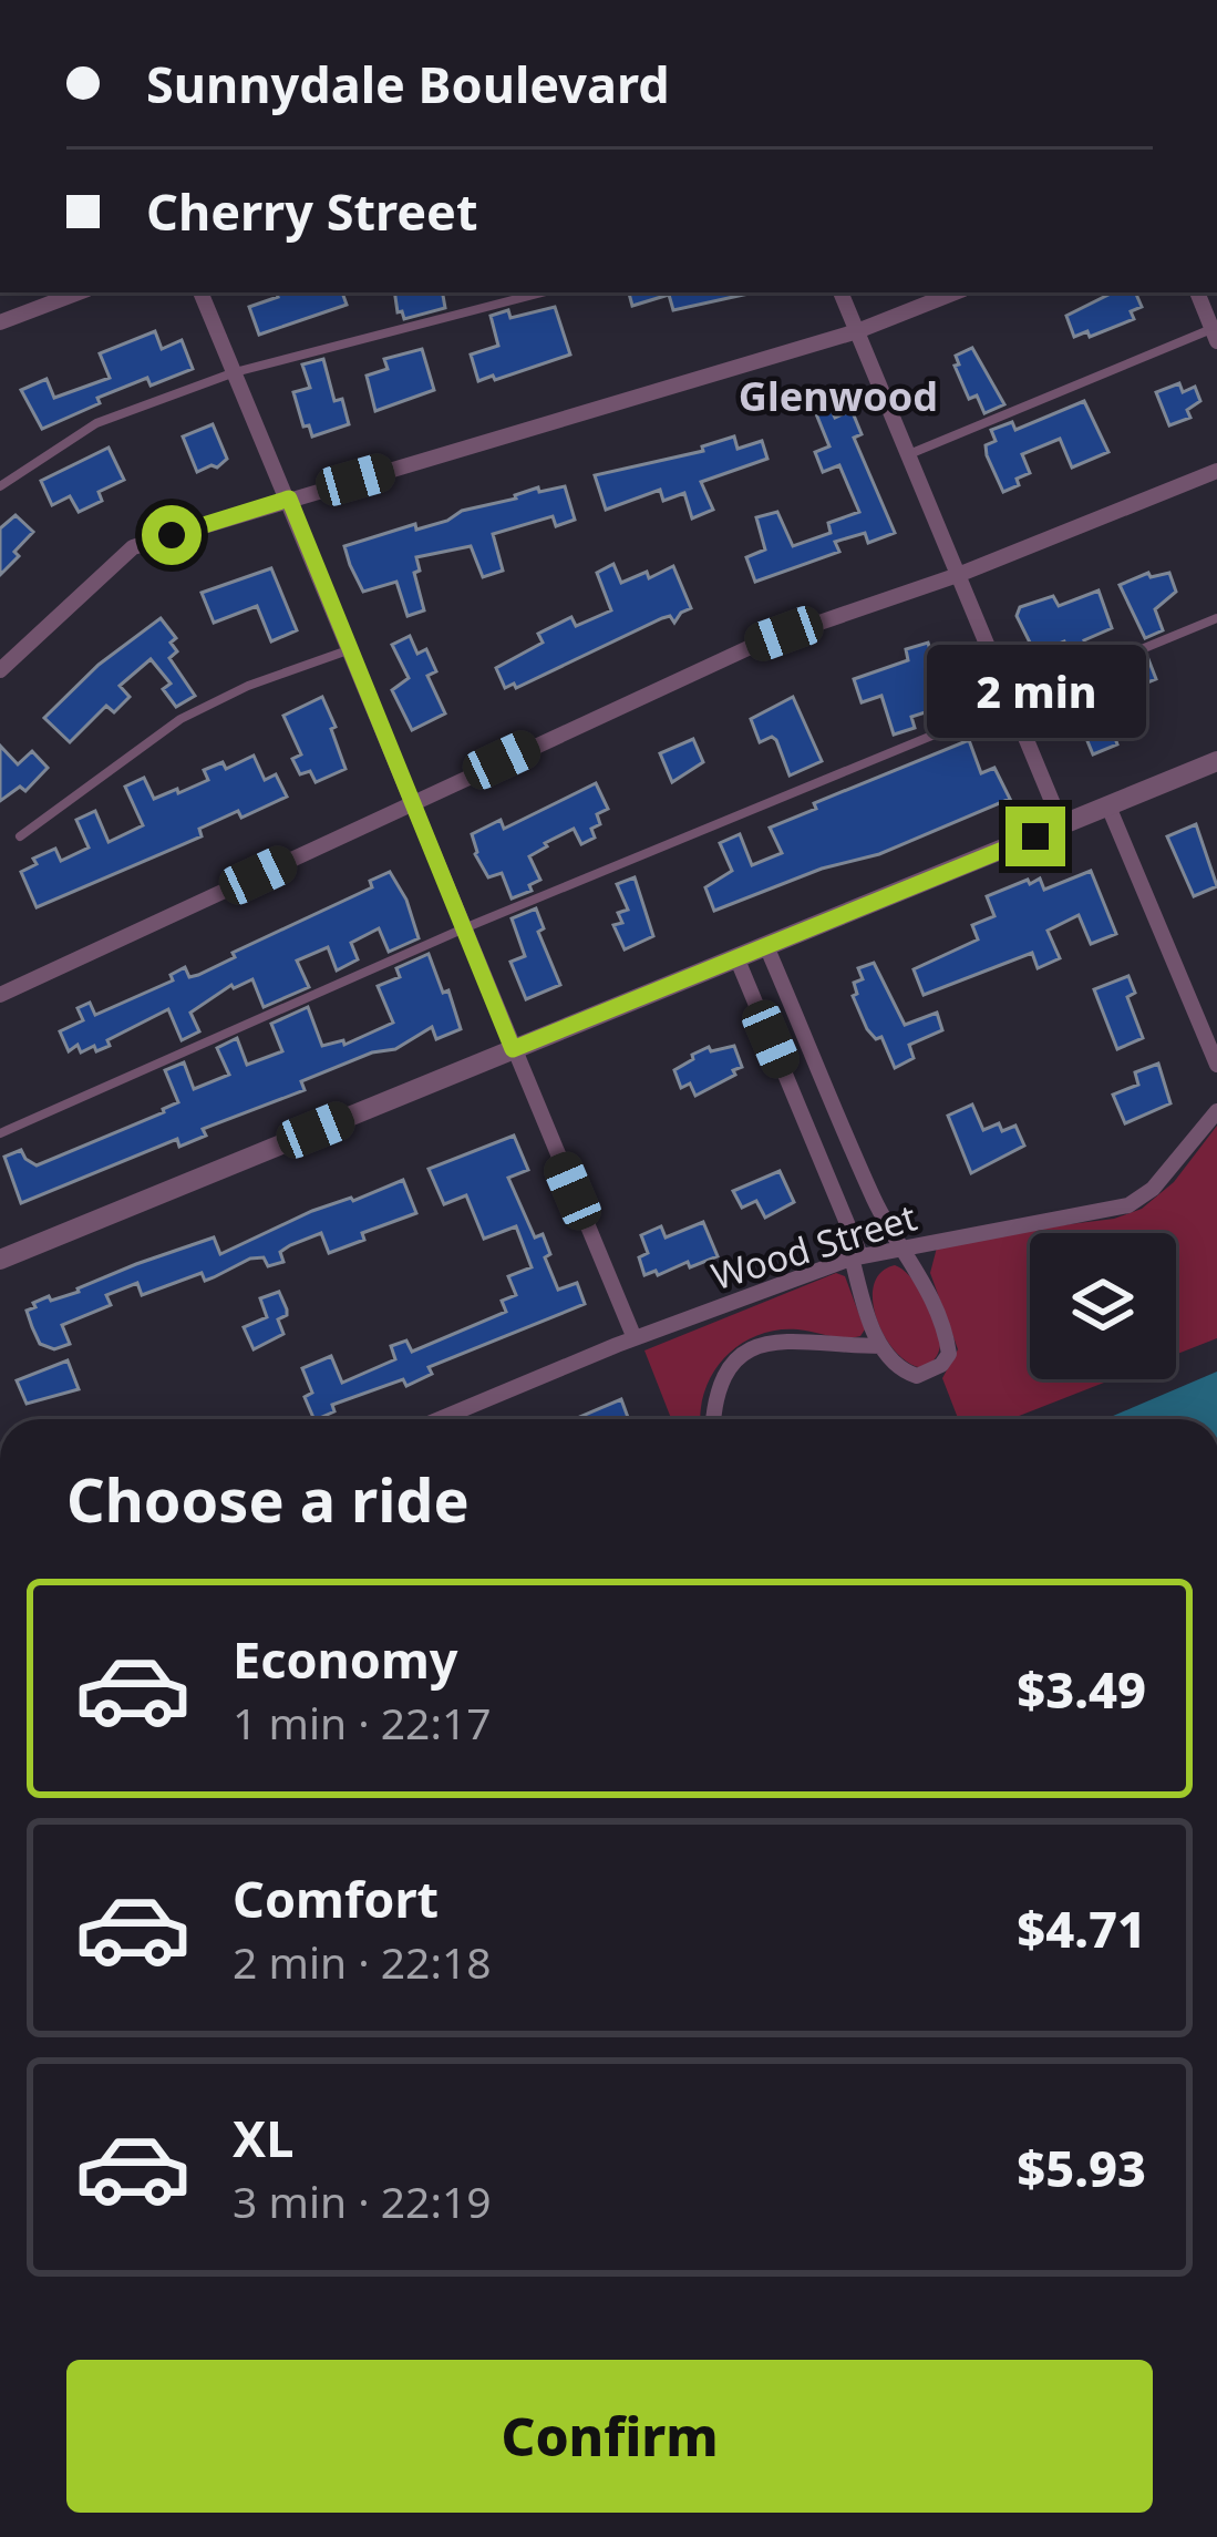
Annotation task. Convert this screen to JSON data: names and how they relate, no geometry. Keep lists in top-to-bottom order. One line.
{"streets":{"street":["Wood Street"]},"districts":["Glenwood"],"page":{"banner":["Sunnydale Boulevard","Cherry Street"],"bubble":"2 min","heading":"Choose a ride","list":[{"name":"Economy","note":"1 min · 22:17","value":"$3.49"},{"name":"Comfort","note":"2 min · 22:18","value":"$4.71"},{"name":"XL","note":"3 min · 22:19","value":"$5.93"}],"buttons":"Confirm"}}
